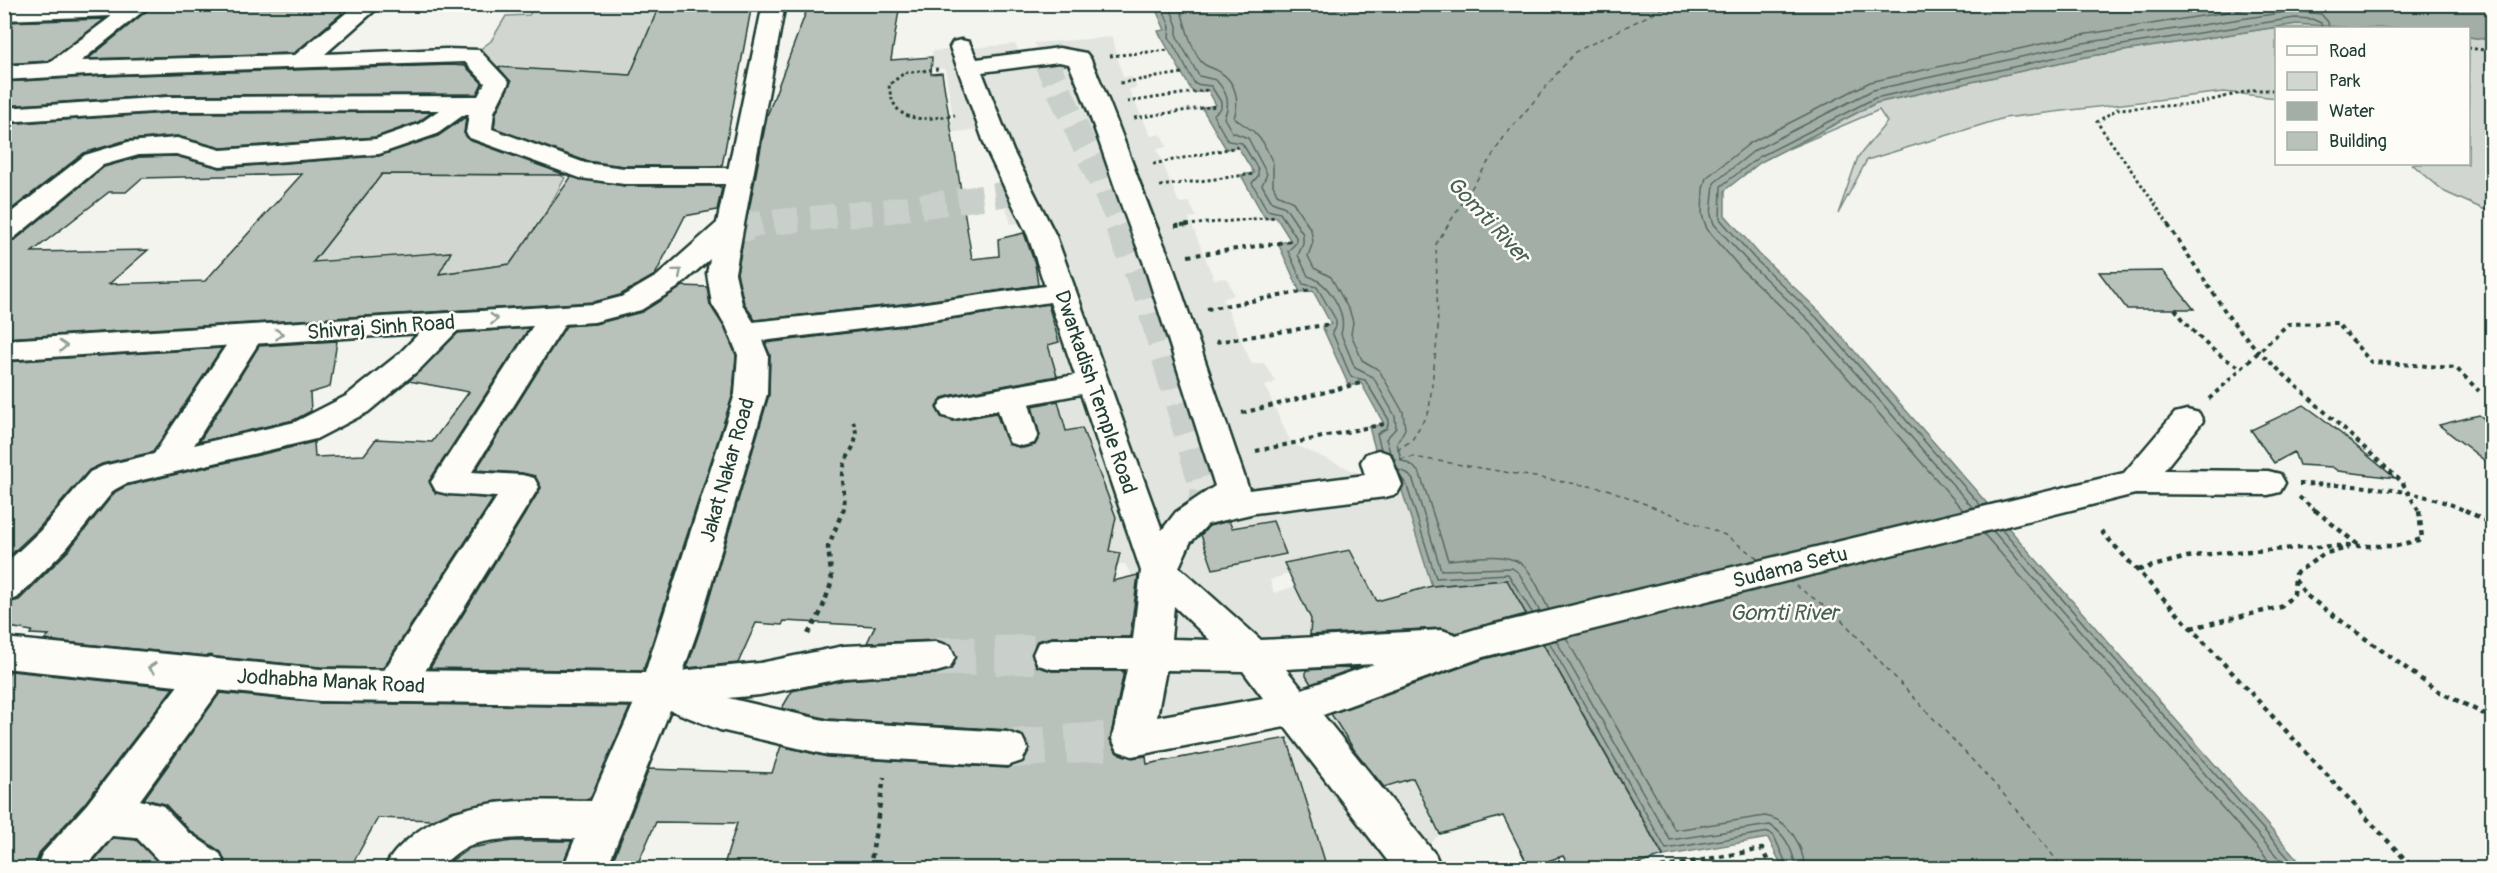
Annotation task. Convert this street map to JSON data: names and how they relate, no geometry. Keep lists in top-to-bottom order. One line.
{"streets":{"street":["Shivraj Sinh Road","Dwarkadish Temple Road","Jakat Nakar Road","Sudama Setu","Jodhabha Manak Road"]},"crossings":[["Shivraj Sinh Road","Jakat Nakar Road"],["Jakat Nakar Road","Jodhabha Manak Road"]],"water":["Gomti River"],"legend":["Road","Park","Water","Building"]}
